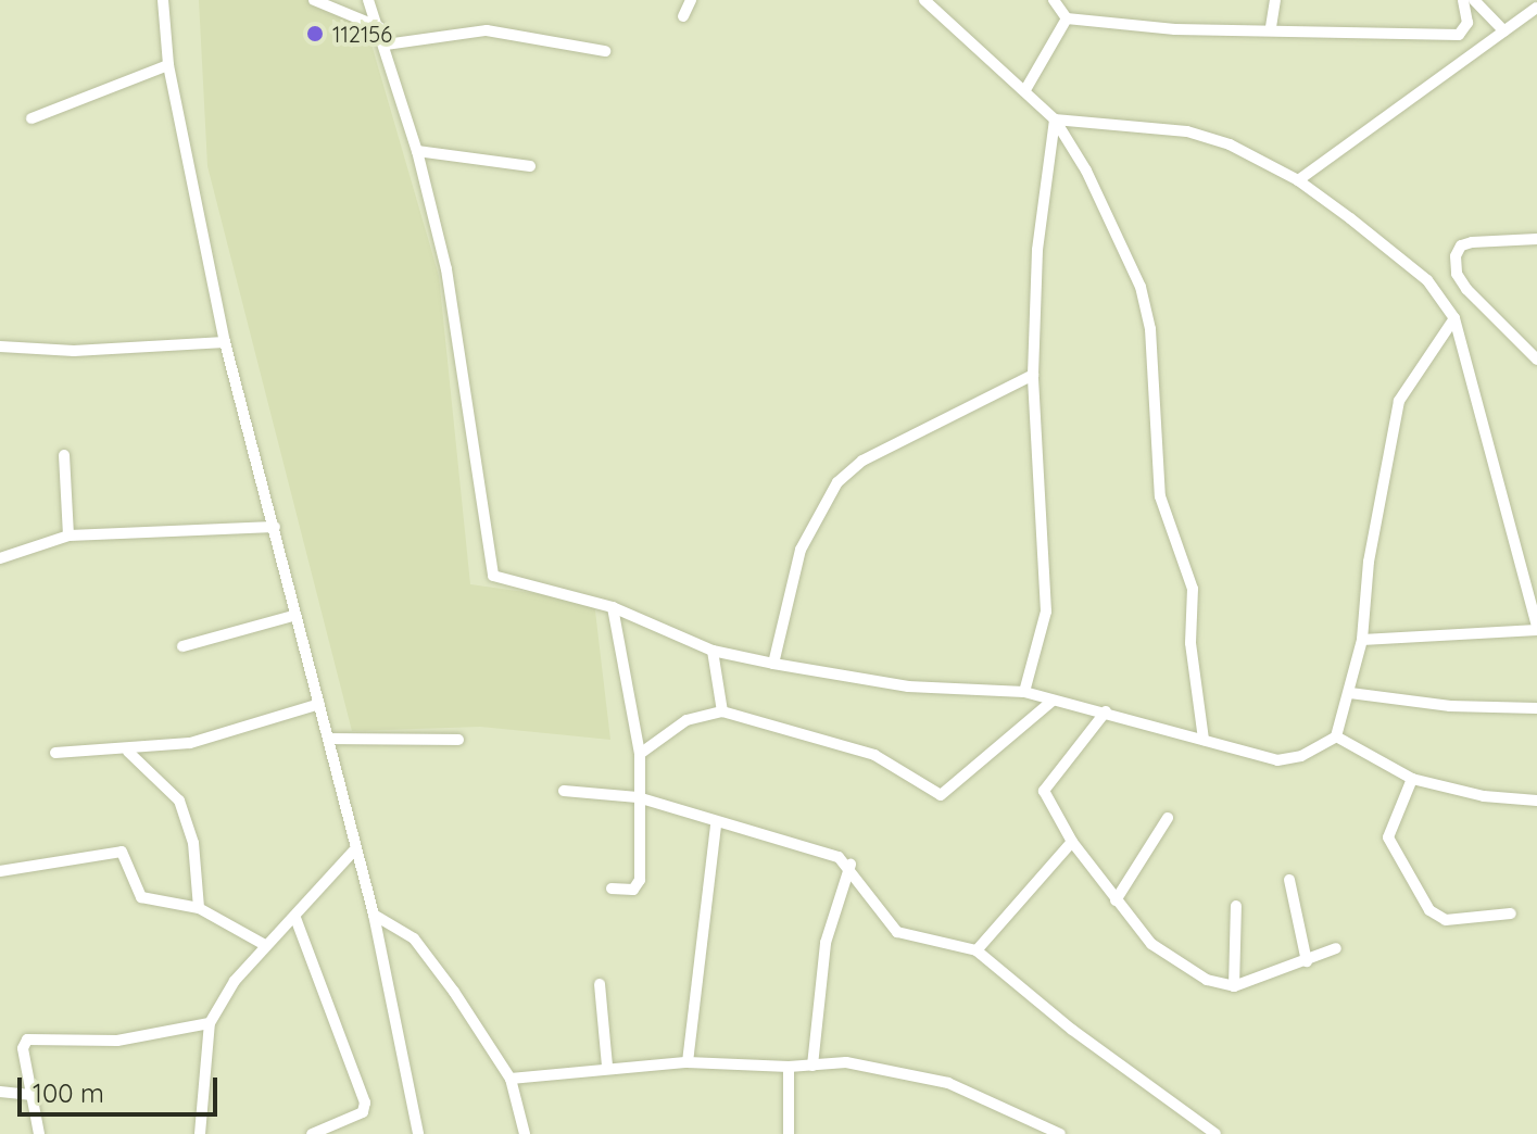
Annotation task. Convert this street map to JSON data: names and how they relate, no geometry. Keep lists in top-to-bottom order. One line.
{"places":["112156"],"scale_bar":"100 m"}
